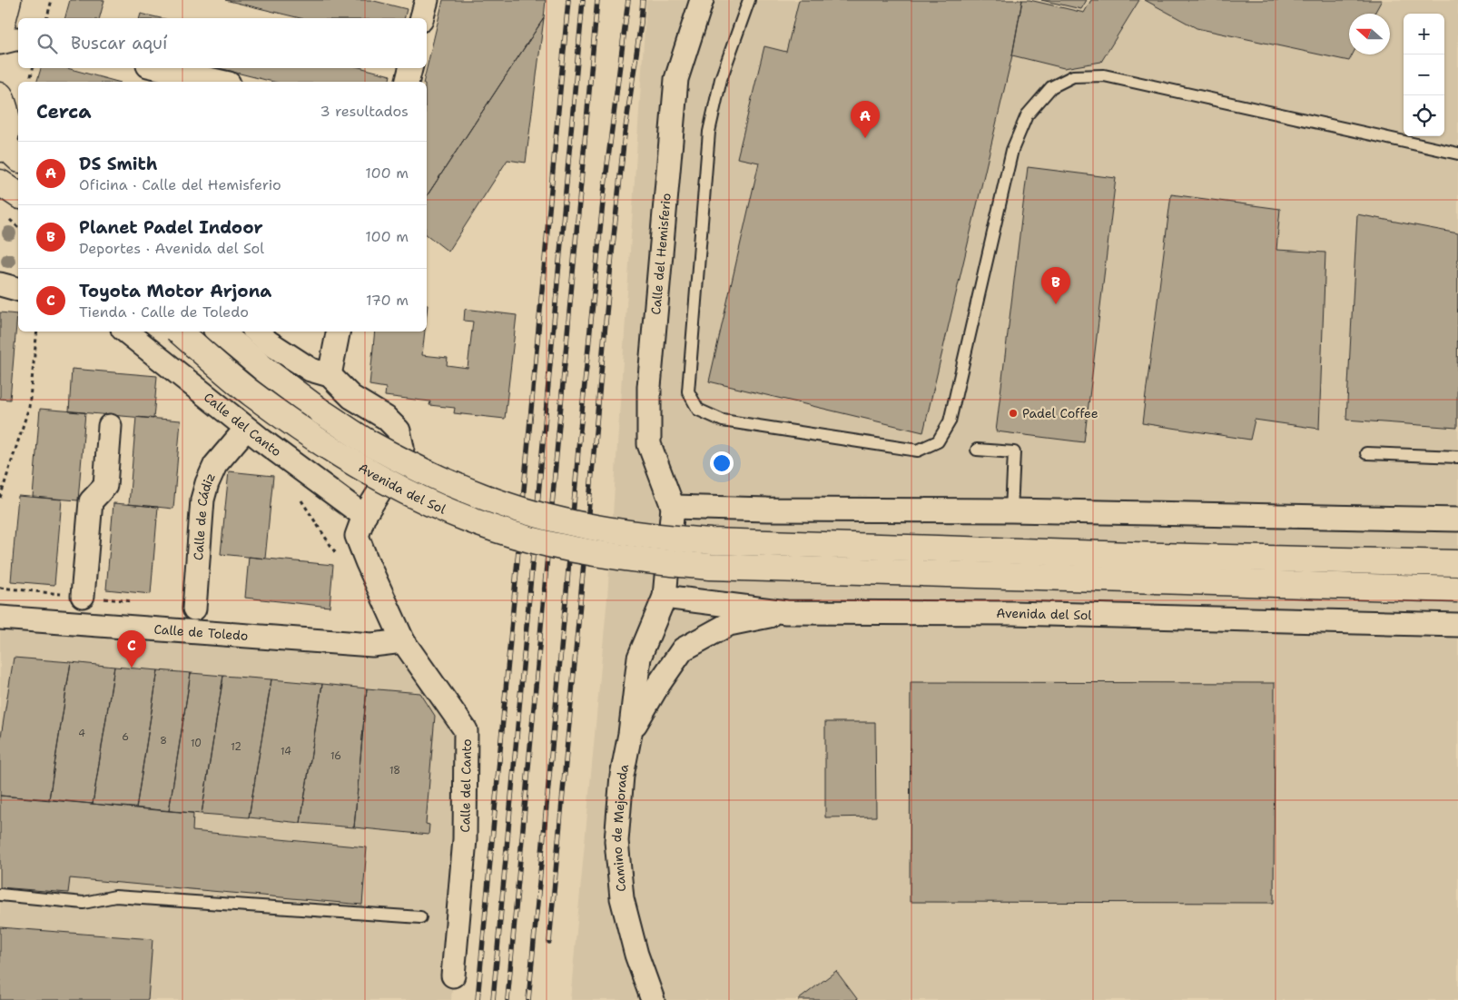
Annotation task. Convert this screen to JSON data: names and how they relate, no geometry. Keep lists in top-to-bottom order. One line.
{"streets":{"main road":["Avenida del Sol"],"street":["Calle del Hemisferio","Calle del Canto","Calle de Cádiz","Calle de Toledo","Camino de Mejorada"]},"crossings":[["Calle del Canto","Calle de Toledo"],["Avenida del Sol","Camino de Mejorada"]],"places":["Padel Coffee"],"house_numbers":["4","6","8","10","12","14","16","18"],"north":"left","page":{"map_buttons":["+","−"],"search":"Buscar aquí","heading":["Cerca","3 resultados"],"pins":["A","B","C"],"list":[{"mark":"A","name":"DS Smith","note":"Oficina · Calle del Hemisferio","value":"100 m"},{"mark":"B","name":"Planet Padel Indoor","note":"Deportes · Avenida del Sol","value":"100 m"},{"mark":"C","name":"Toyota Motor Arjona","note":"Tienda · Calle de Toledo","value":"170 m"}]}}
